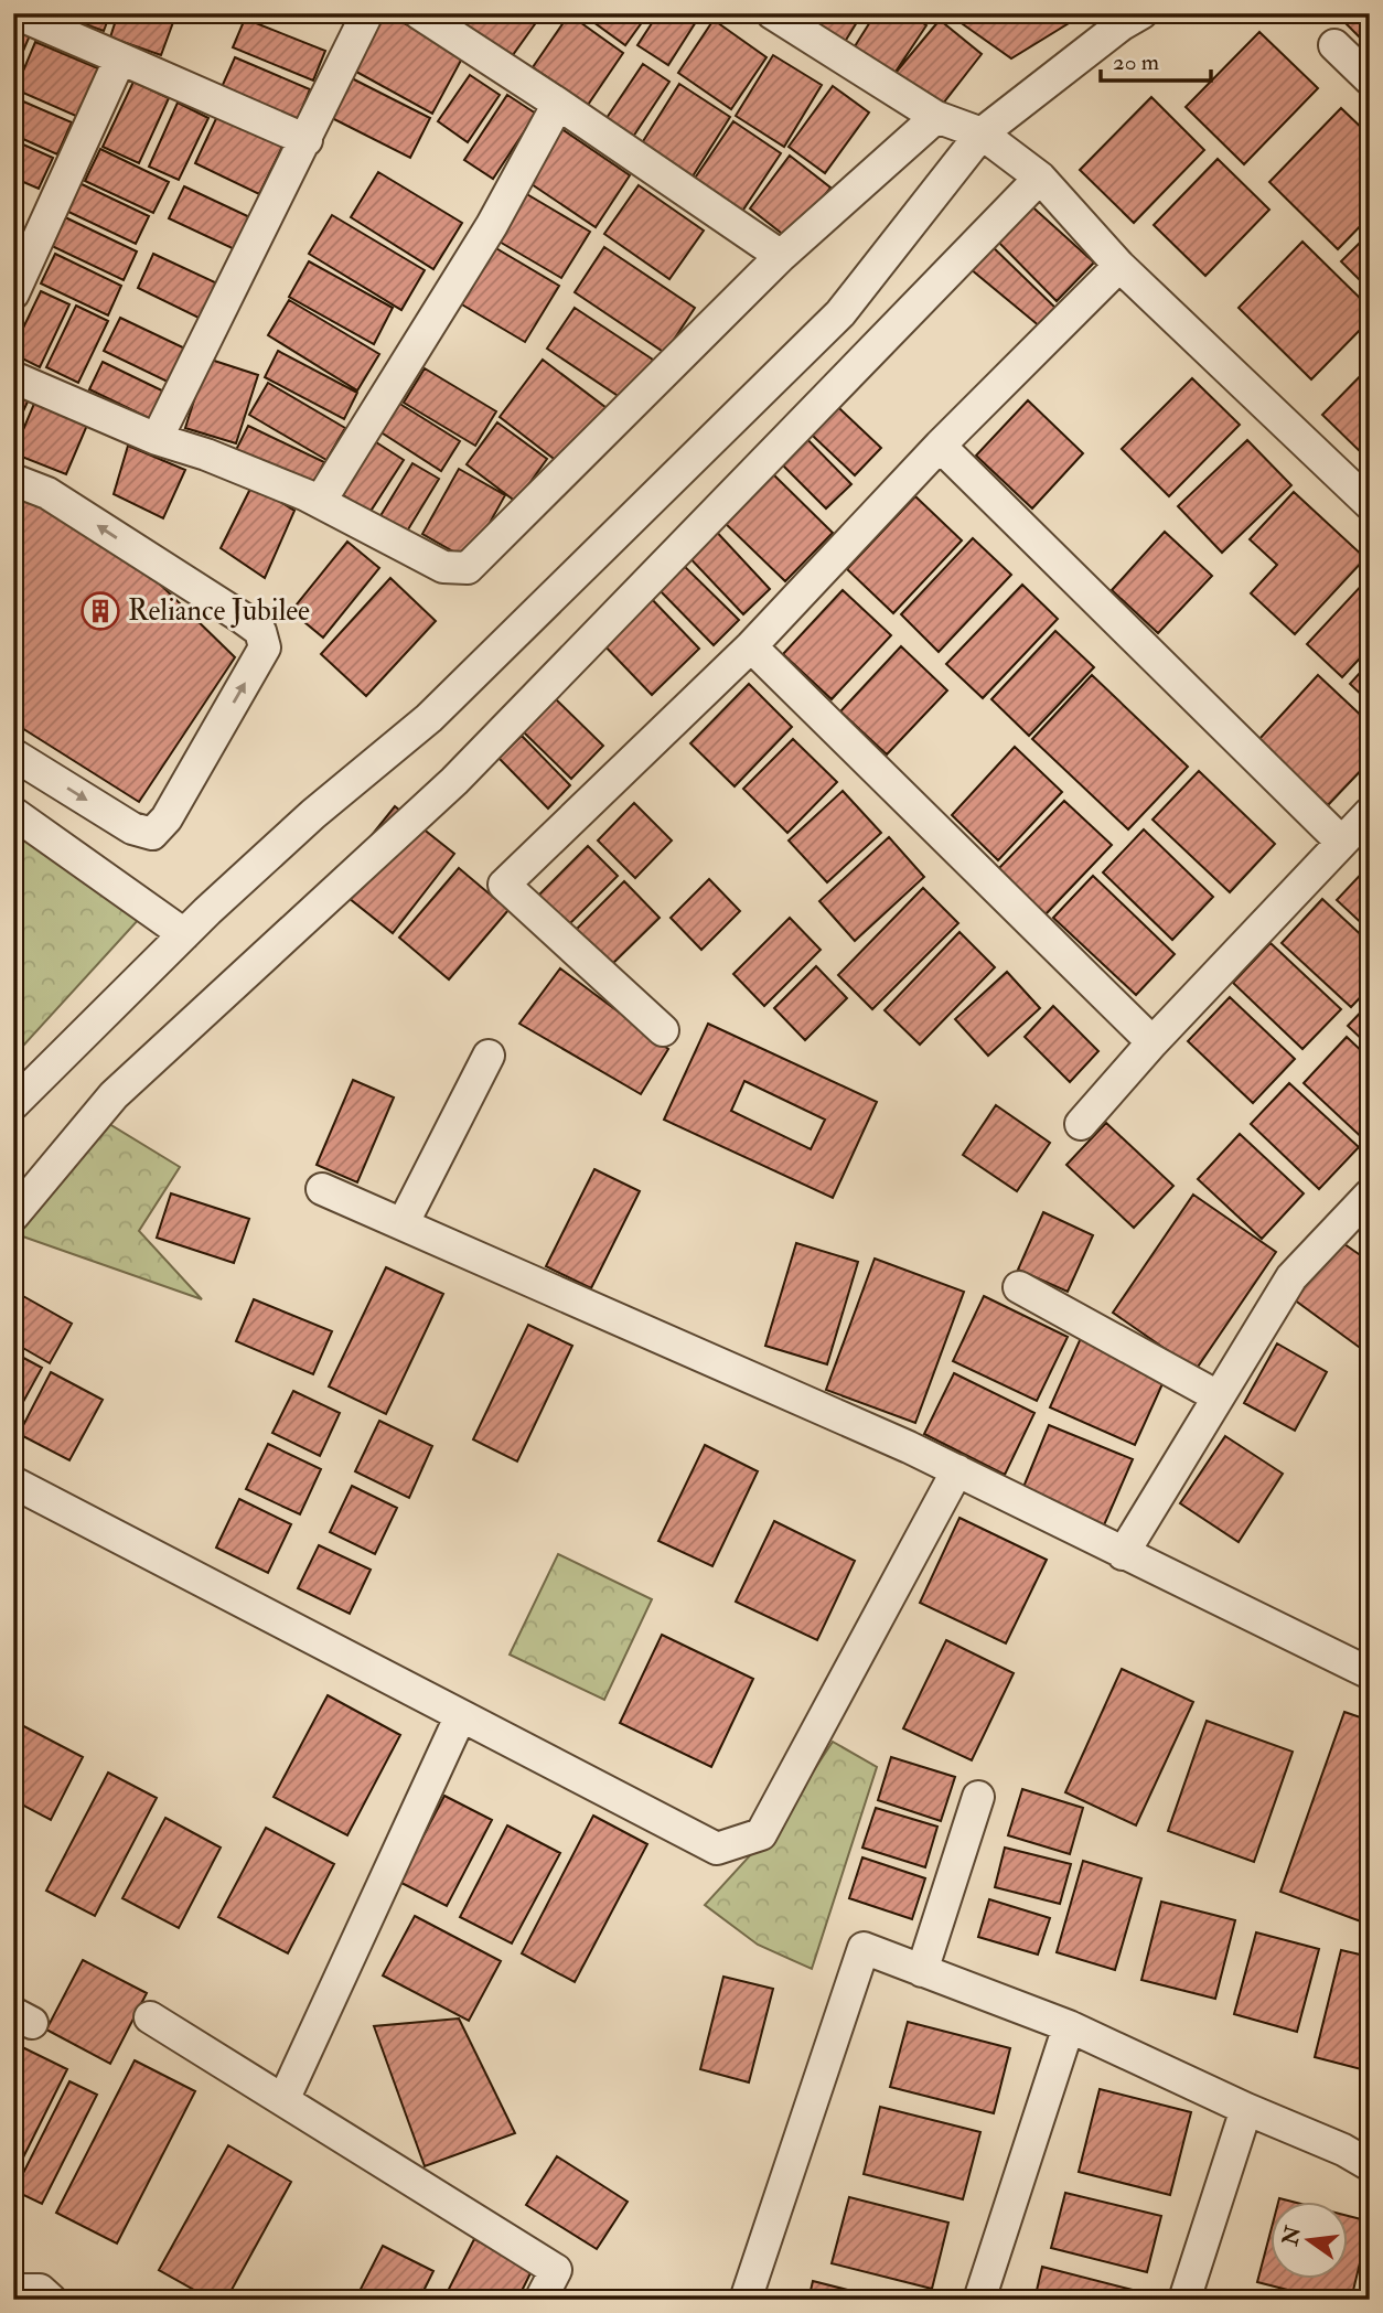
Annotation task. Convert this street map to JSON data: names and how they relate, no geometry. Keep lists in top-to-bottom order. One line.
{"places":{"building":["Reliance Jubilee"]},"scale_bar":"20 m","north":"left"}
